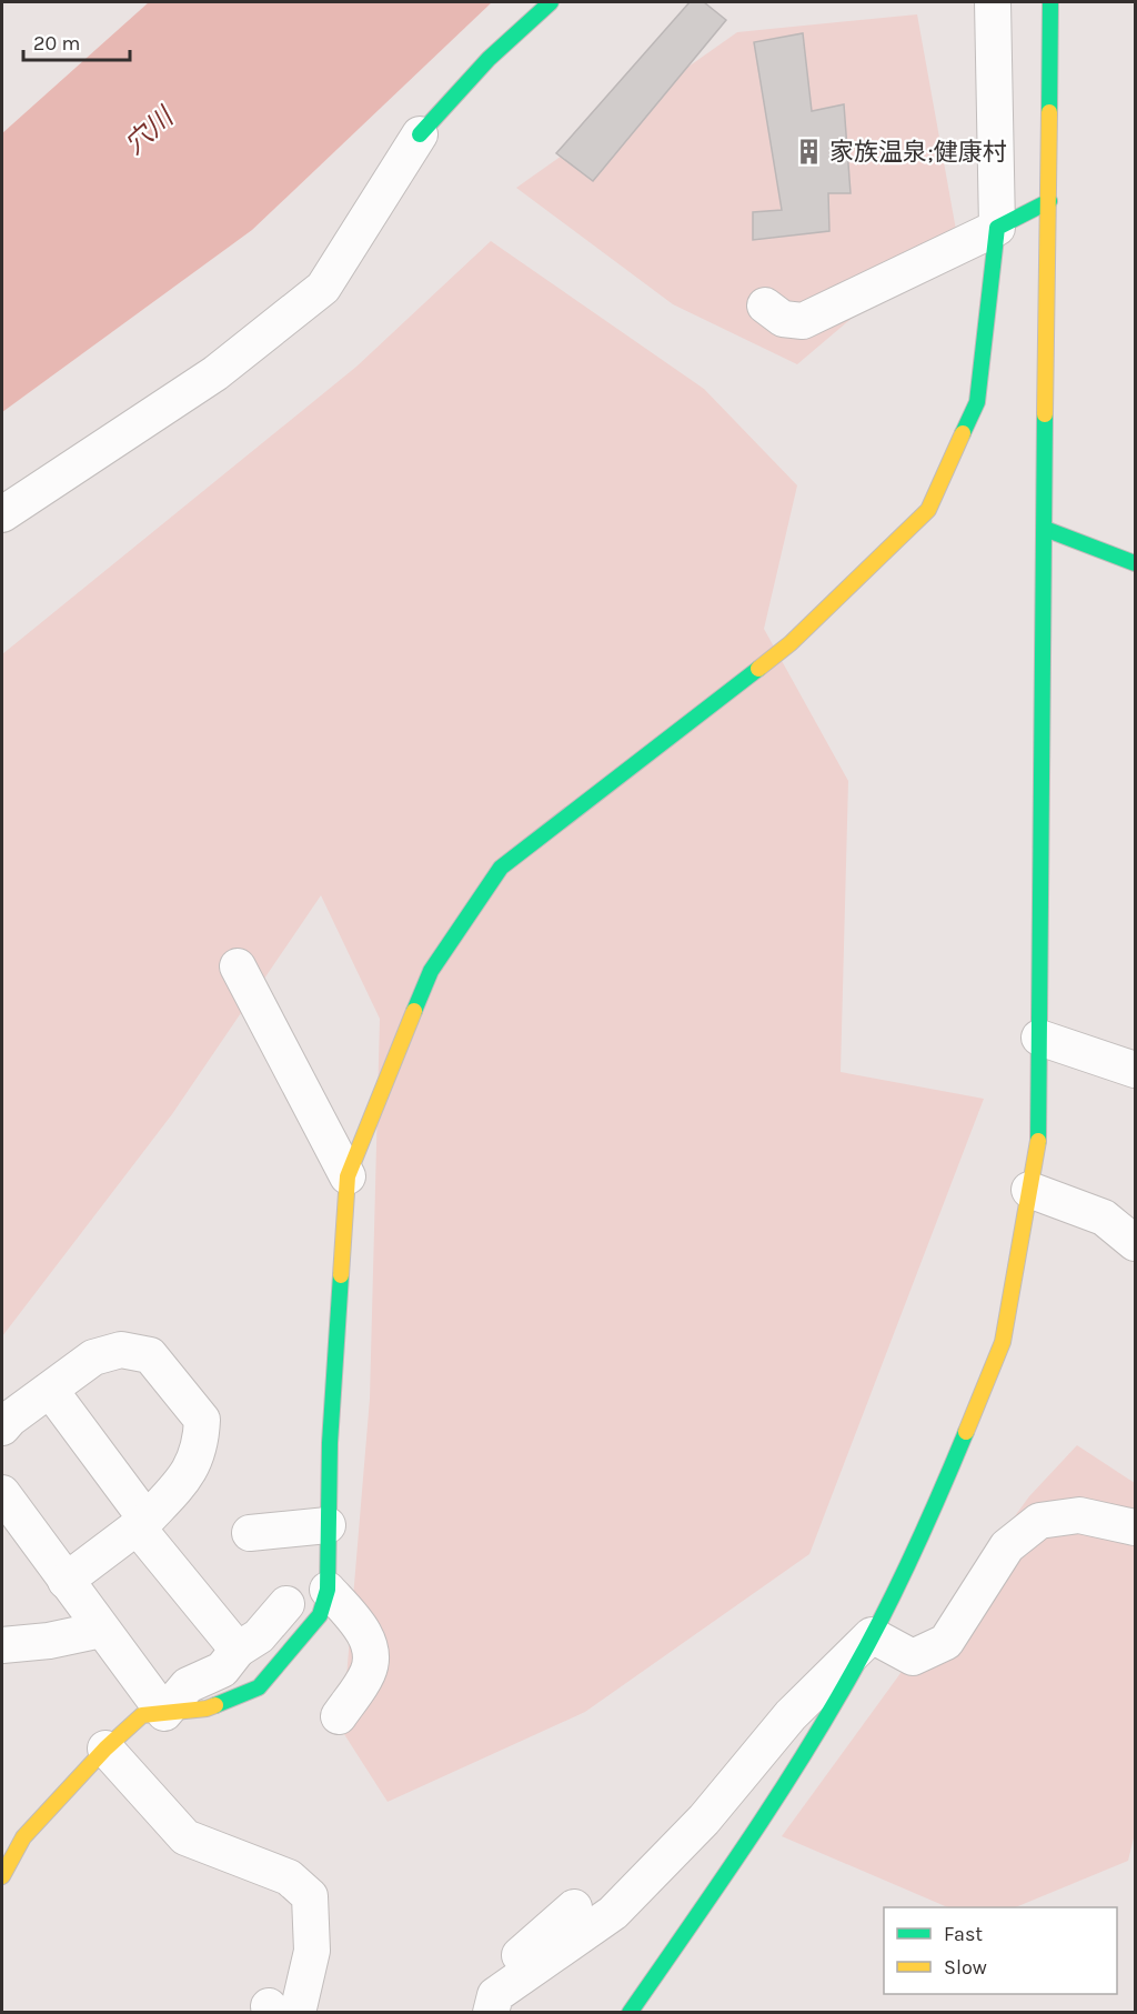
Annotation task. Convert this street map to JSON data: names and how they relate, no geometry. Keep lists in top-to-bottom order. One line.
{"water":["穴川"],"places":{"building":["家族温泉;健康村"]},"legend":["Fast","Slow"],"scale_bar":"20 m"}
